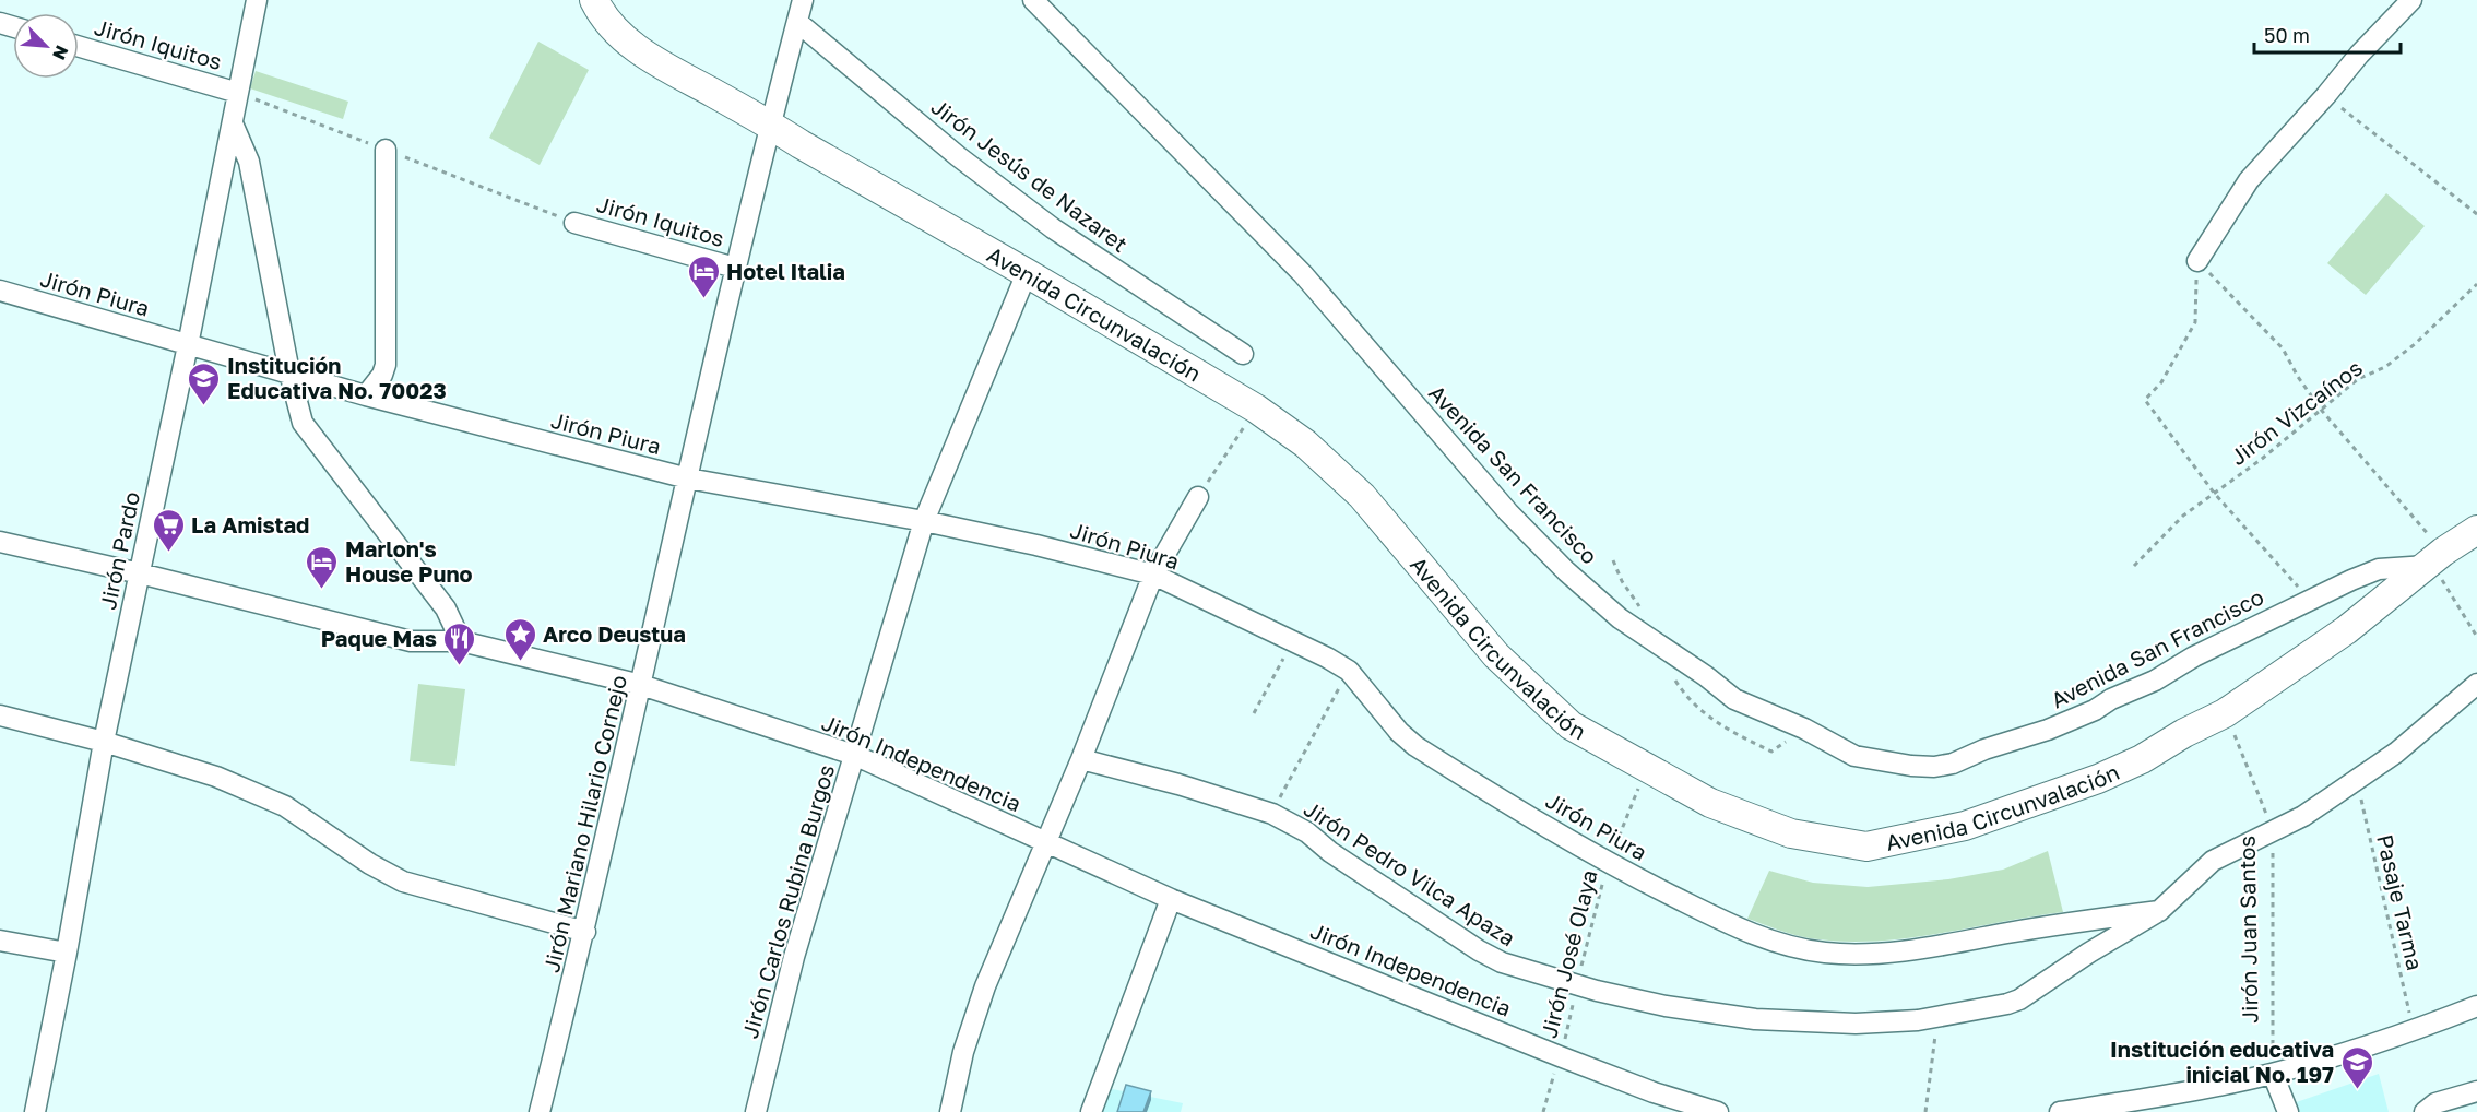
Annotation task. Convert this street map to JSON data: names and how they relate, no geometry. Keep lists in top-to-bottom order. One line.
{"streets":{"highway":["Avenida Circunvalación"],"street":["Jirón Iquitos","Jirón Jesús de Nazaret","Jirón Piura","Avenida San Francisco","Jirón Pardo","Jirón Independencia","Jirón Mariano Hilario Cornejo","Jirón Pedro Vilca Apaza","Jirón Carlos Rubina Burgos"],"path":["Jirón Vizcaínos","Pasaje Tarma","Jirón Juan Santos","Jirón José Olaya"]},"crossings":[["Jirón Iquitos","Jirón Pardo"],["Jirón Iquitos","Jirón Mariano Hilario Cornejo"],["Jirón Jesús de Nazaret","Jirón Mariano Hilario Cornejo"],["Jirón Piura","Jirón Pardo"],["Jirón Piura","Jirón Mariano Hilario Cornejo"],["Jirón Piura","Jirón Pedro Vilca Apaza"],["Jirón Piura","Jirón Carlos Rubina Burgos"],["Jirón Piura","Jirón José Olaya"],["Avenida Circunvalación","Avenida San Francisco"],["Avenida Circunvalación","Jirón Mariano Hilario Cornejo"],["Avenida Circunvalación","Jirón Carlos Rubina Burgos"],["Avenida Circunvalación","Jirón Juan Santos"],["Avenida Circunvalación","Jirón José Olaya"],["Jirón Pardo","Jirón Independencia"],["Jirón Independencia","Jirón Mariano Hilario Cornejo"],["Jirón Independencia","Jirón Carlos Rubina Burgos"],["Jirón Independencia","Jirón José Olaya"],["Jirón Pedro Vilca Apaza","Pasaje Tarma"],["Jirón Pedro Vilca Apaza","Jirón Juan Santos"],["Jirón Pedro Vilca Apaza","Jirón José Olaya"]],"places":{"hotel":["Hotel Italia","Marlon's House Puno"],"school or university":["Institución Educativa No. 70023","Institución educativa inicial No. 197"],"supermarket":["La Amistad"],"place":["Arco Deustua"],"restaurant":["Paque Mas"]},"scale_bar":"50 m","north":"bottom right"}
